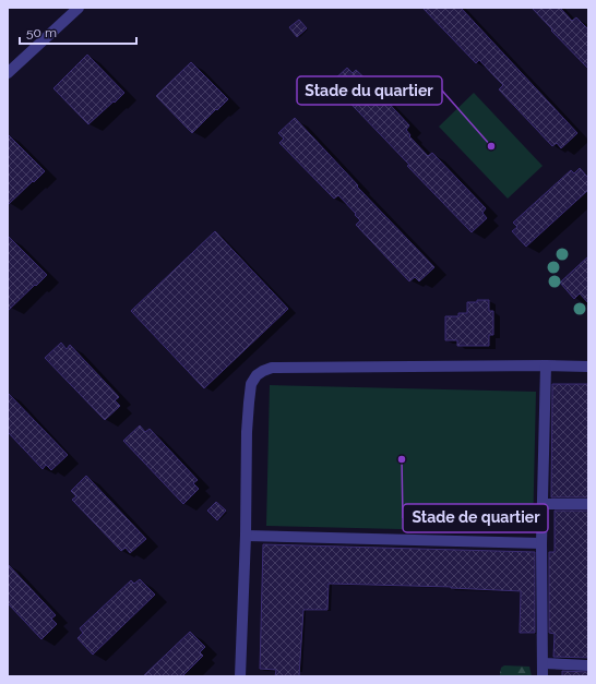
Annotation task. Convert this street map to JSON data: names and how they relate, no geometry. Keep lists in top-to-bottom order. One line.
{"places":["Stade du quartier","Stade de quartier"],"scale_bar":"50 m"}
